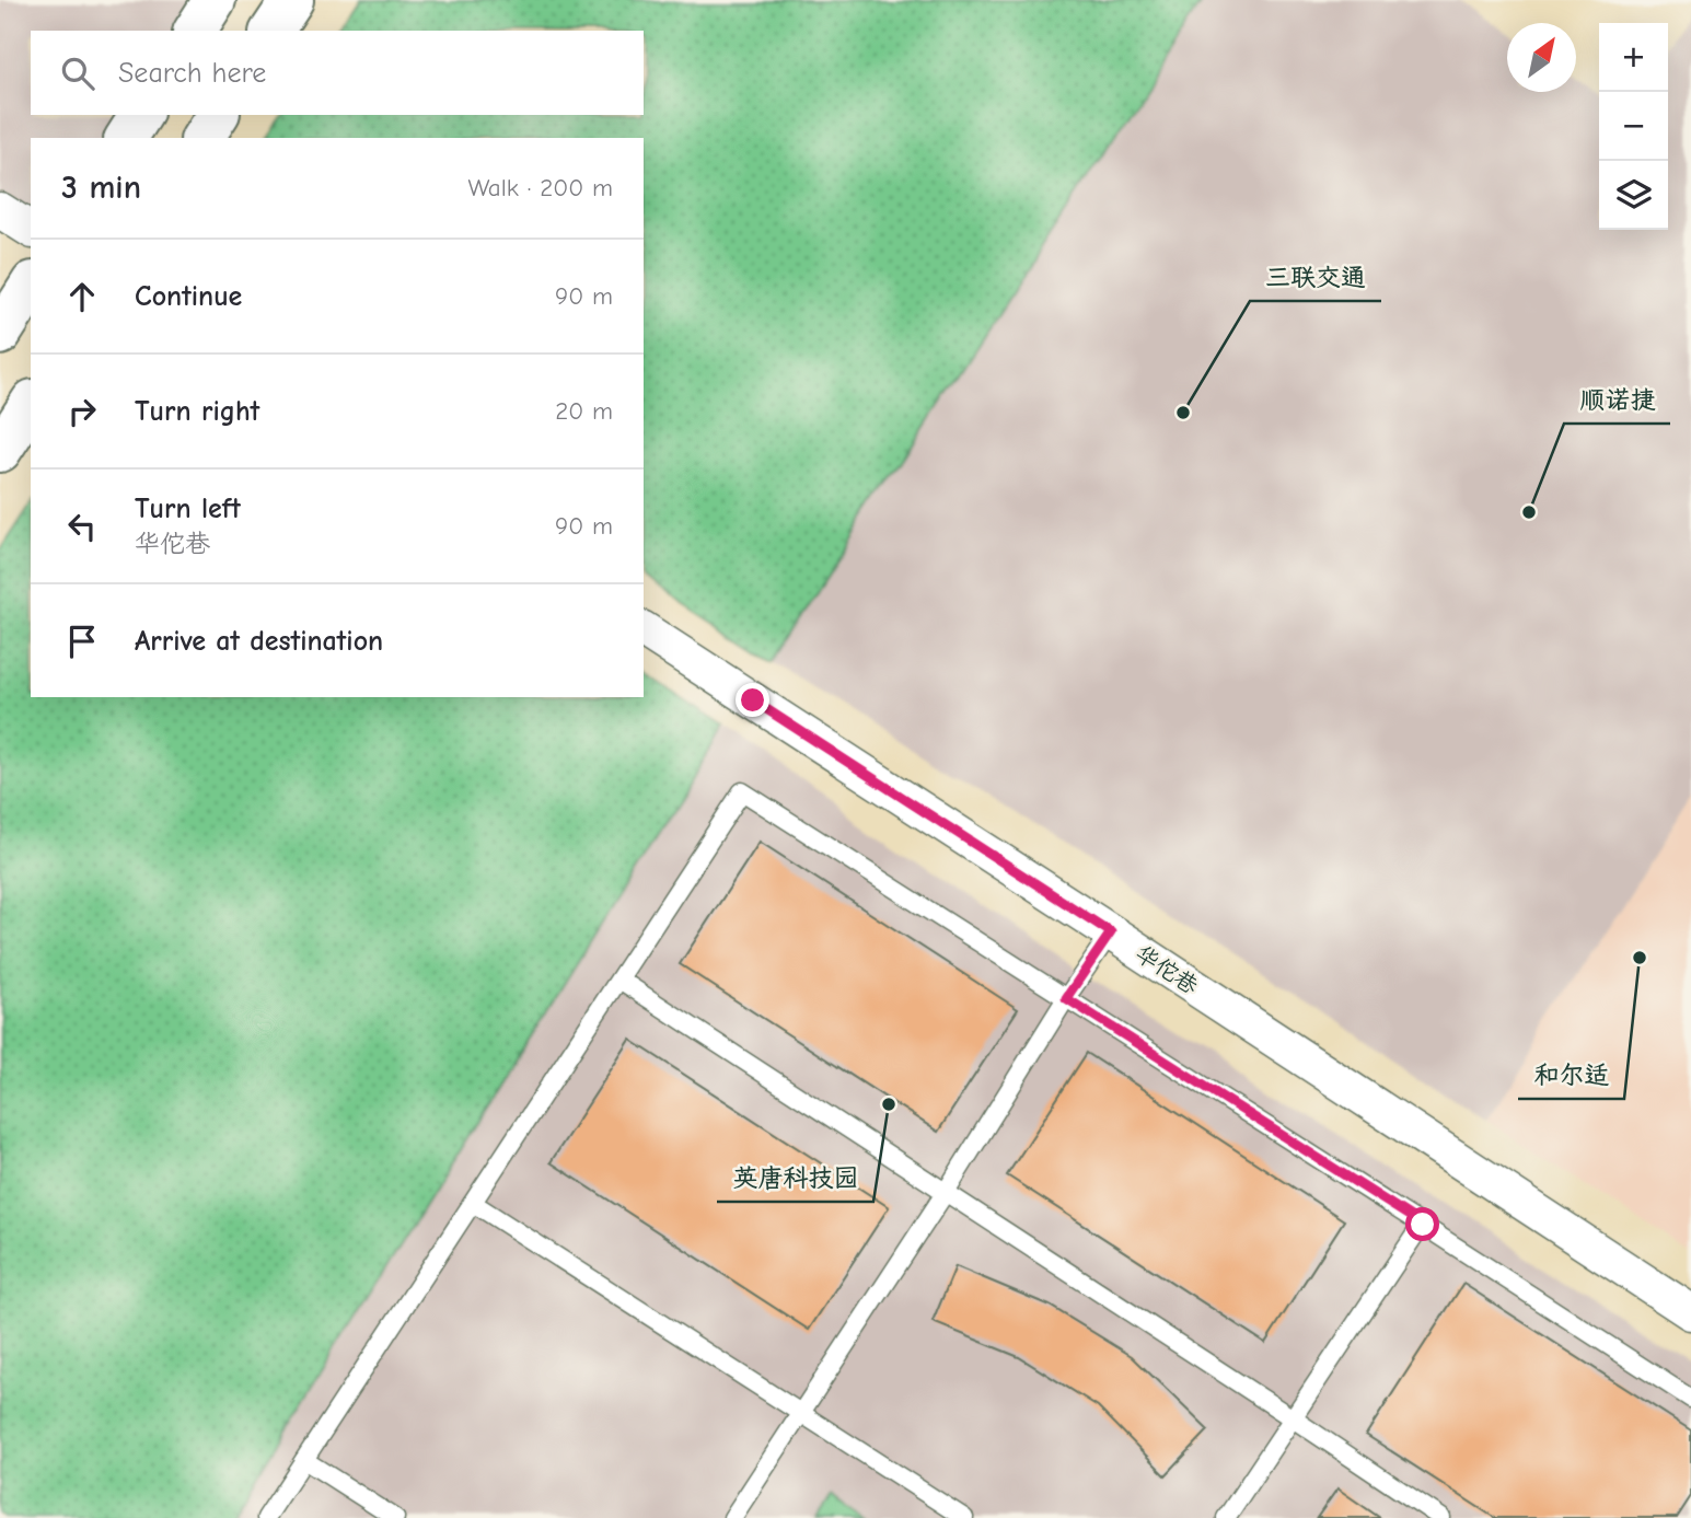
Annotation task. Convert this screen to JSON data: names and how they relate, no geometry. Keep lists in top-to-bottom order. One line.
{"streets":{"street":["华佗巷"]},"places":["三联交通","顺诺捷","和尔适","英唐科技园"],"north":"top right","page":{"map_buttons":["+","−"],"search":"Search here","heading":["3 min","Walk · 200 m"],"list":[["Continue","90 m"],["Turn right","20 m"],["Turn left","华佗巷","90 m"],"Arrive at destination"]}}
